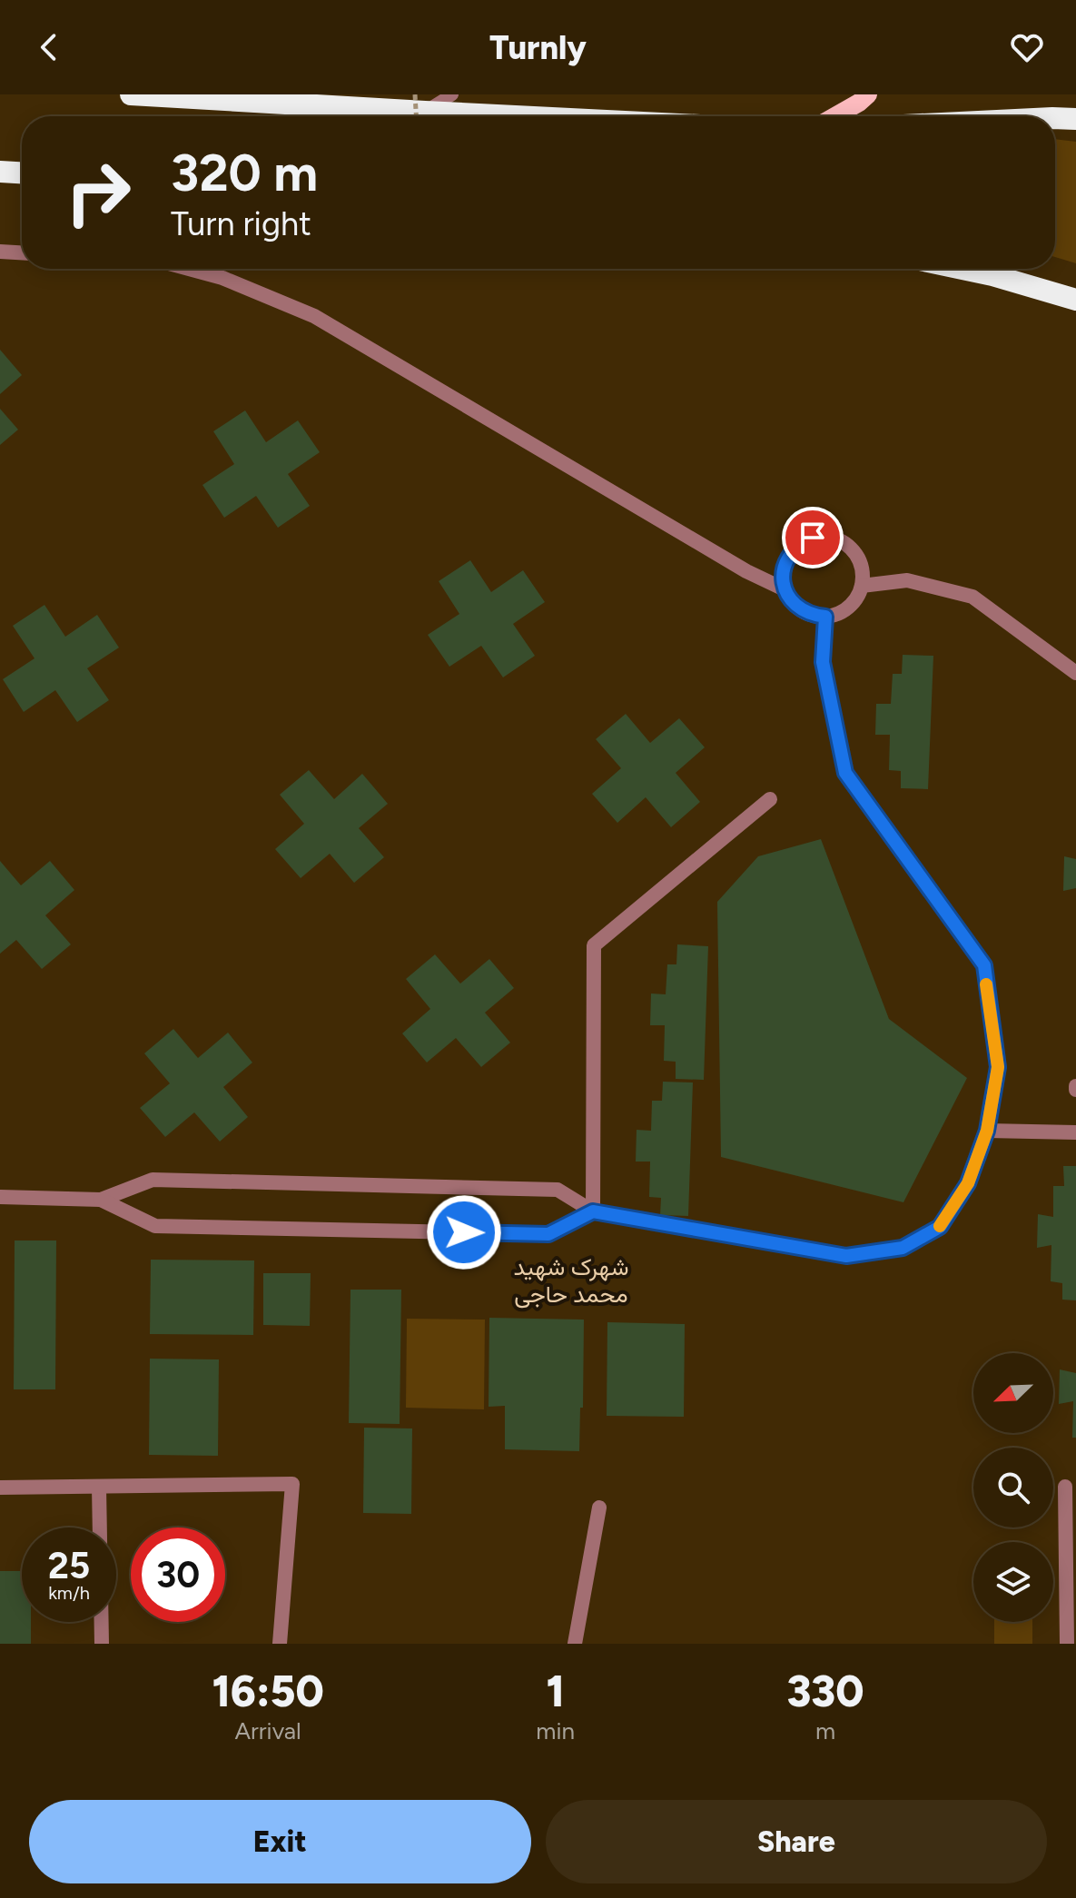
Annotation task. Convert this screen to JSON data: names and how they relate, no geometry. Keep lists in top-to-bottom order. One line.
{"districts":["شهرک شهید محمد حاجی"],"north":"bottom left","page":{"header":"Turnly","turn":["320 m","Turn right"],"speed":"25 km/h","limit":"30","eta":["16:50","Arrival","1","min","330","m"],"buttons":["Exit","Share"]}}
